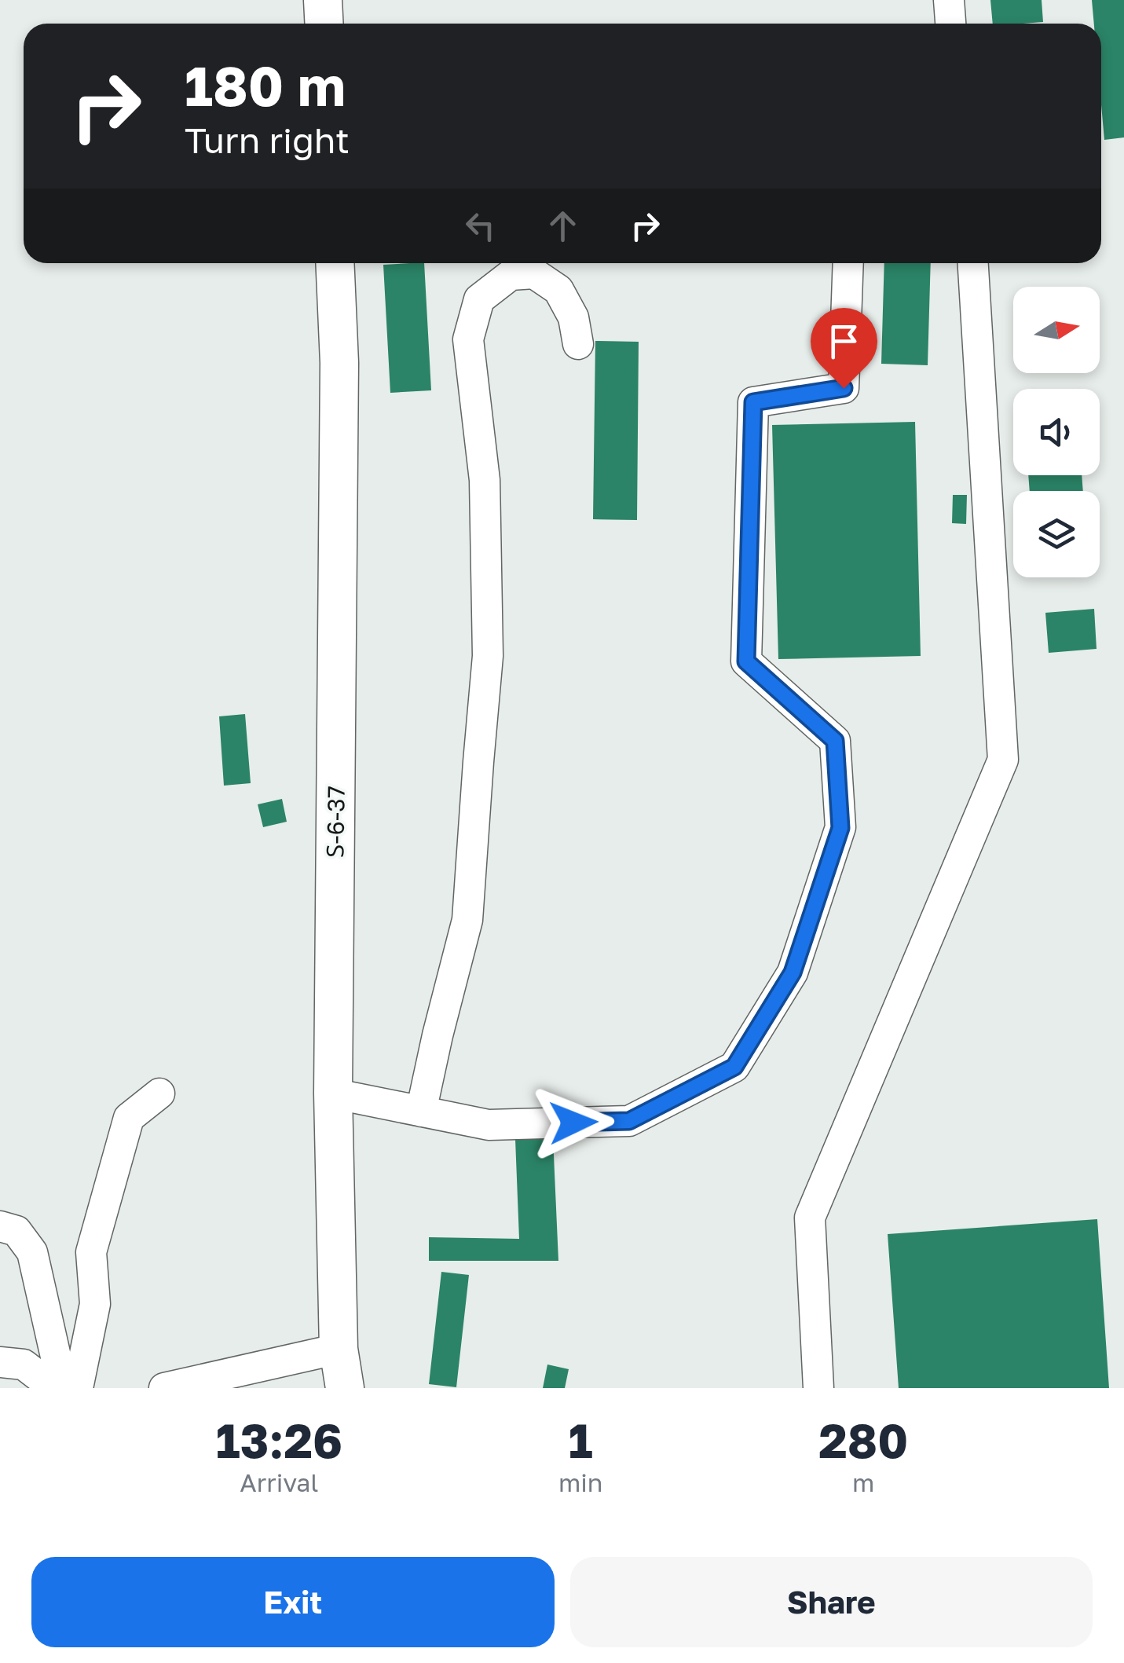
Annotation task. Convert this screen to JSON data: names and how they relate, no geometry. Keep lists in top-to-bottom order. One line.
{"streets":{"main road":["Տ-6-37"]},"north":"right","page":{"turn":["180 m","Turn right"],"eta":["13:26","Arrival","1","min","280","m"],"buttons":["Exit","Share"]}}
